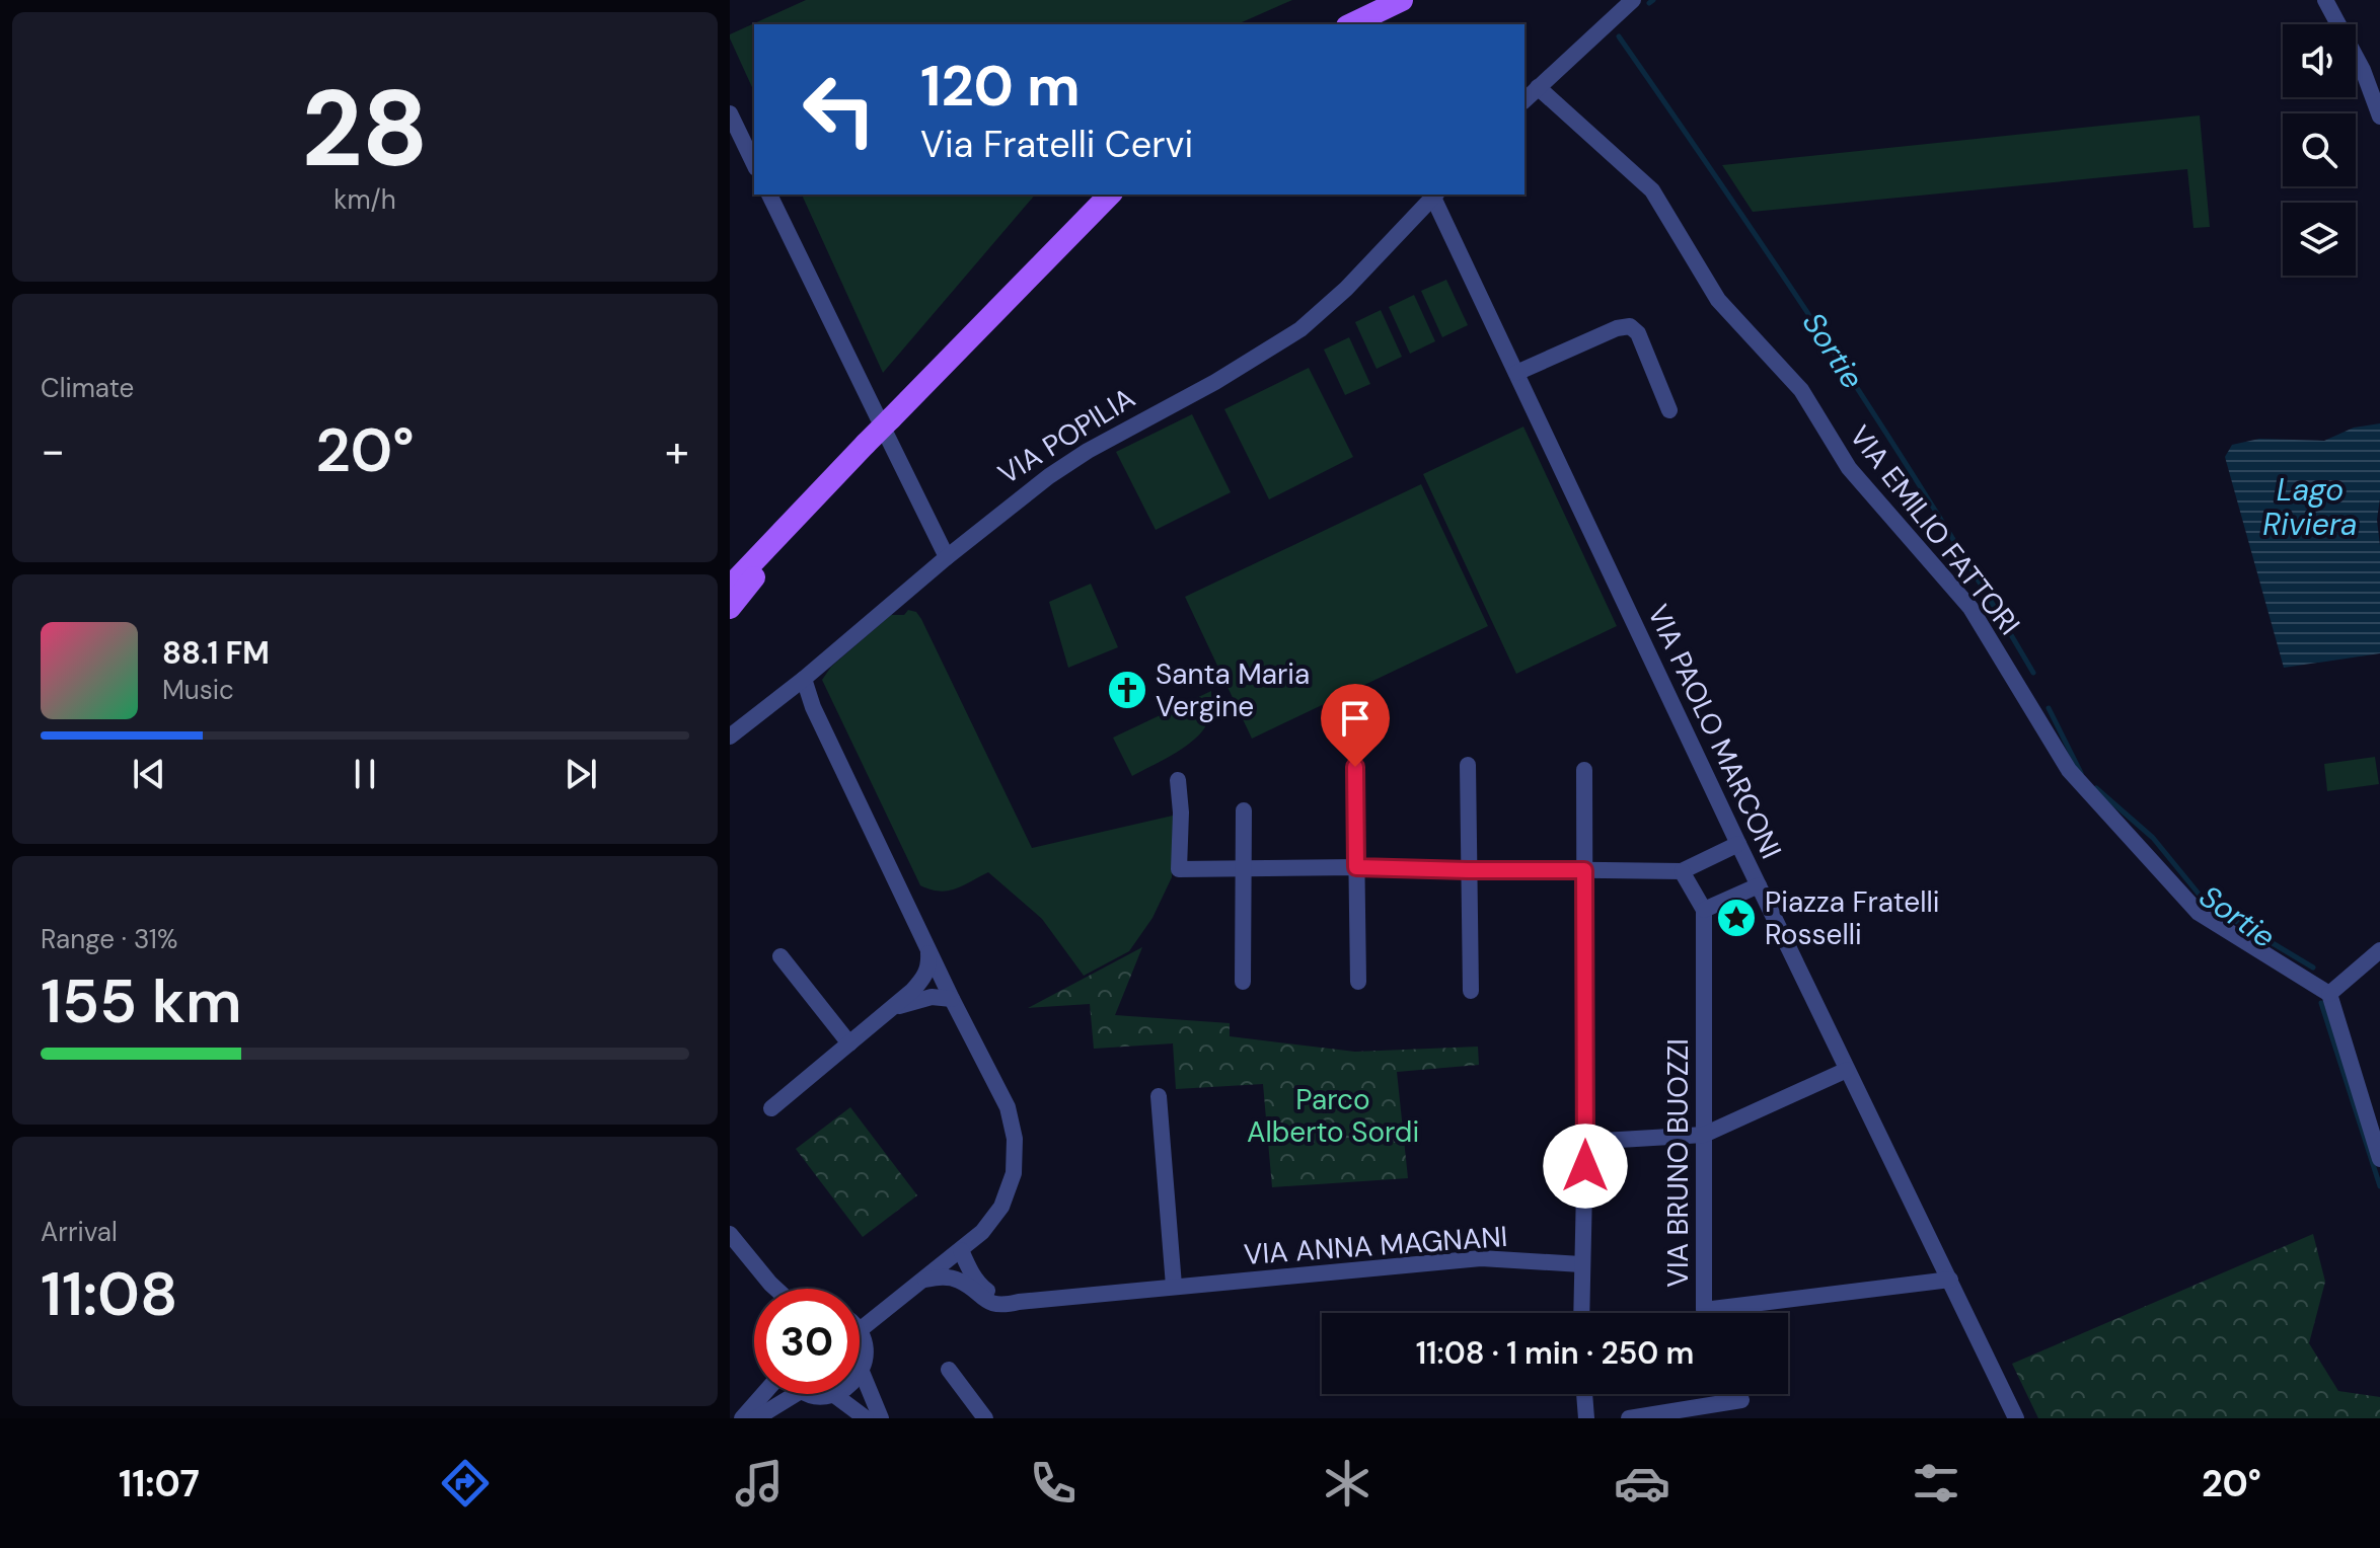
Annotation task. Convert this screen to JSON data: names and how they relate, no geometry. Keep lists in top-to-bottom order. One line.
{"streets":{"street":["VIA POPILIA","VIA EMILIO FATTORI","VIA PAOLO MARCONI","VIA BRUNO BUOZZI","VIA ANNA MAGNANI"]},"crossings":[["VIA POPILIA","VIA PAOLO MARCONI"],["VIA PAOLO MARCONI","VIA BRUNO BUOZZI"]],"water":["Sortie","Lago Riviera"],"parks":["Parco Alberto Sordi"],"places":{"church":["Santa Maria Vergine"],"place":["Piazza Fratelli Rosselli"]},"page":{"tile":[["28","km/h"],"Climate",["Range · 31%","155 km"],["Arrival","11:08"]],"turn":["120 m","Via Fratelli Cervi"],"heat":["−","20°","+"],"song":["88.1 FM","Music"],"limit":"30","trip":"11:08 · 1 min · 250 m","tabs":["11:07","20°"]}}
